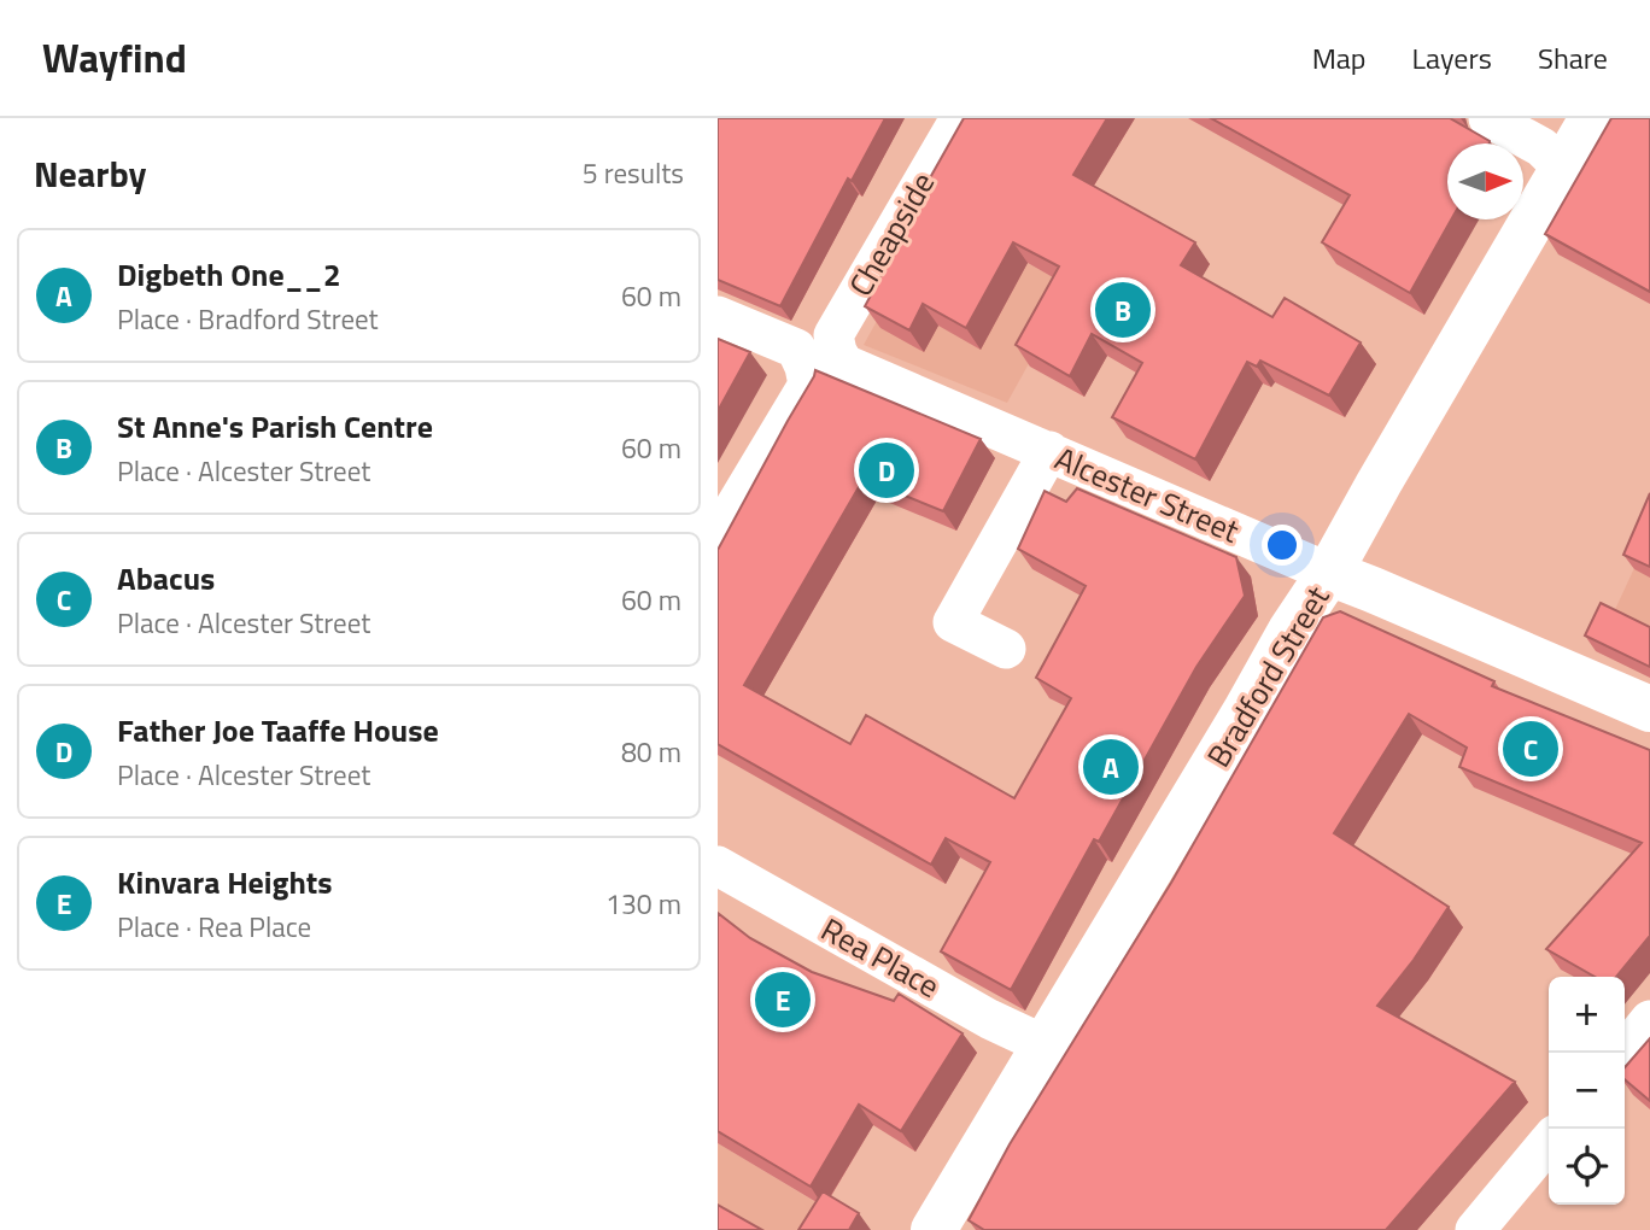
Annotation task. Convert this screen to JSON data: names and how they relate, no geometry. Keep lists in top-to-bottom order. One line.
{"streets":{"street":["Cheapside","Alcester Street","Bradford Street","Rea Place"]},"crossings":[["Cheapside","Alcester Street"],["Alcester Street","Bradford Street"],["Bradford Street","Rea Place"]],"north":"right","page":{"header":"Wayfind","nav":["Map","Layers","Share"],"heading":["Nearby","5 results"],"list":[{"mark":"A","name":"Digbeth One__2","note":"Place · Bradford Street","value":"60 m"},{"mark":"B","name":"St Anne's Parish Centre","note":"Place · Alcester Street","value":"60 m"},{"mark":"C","name":"Abacus","note":"Place · Alcester Street","value":"60 m"},{"mark":"D","name":"Father Joe Taaffe House","note":"Place · Alcester Street","value":"80 m"},{"mark":"E","name":"Kinvara Heights","note":"Place · Rea Place","value":"130 m"}],"pins":["B","D","C","A","E"],"map_buttons":["+","−"]}}
